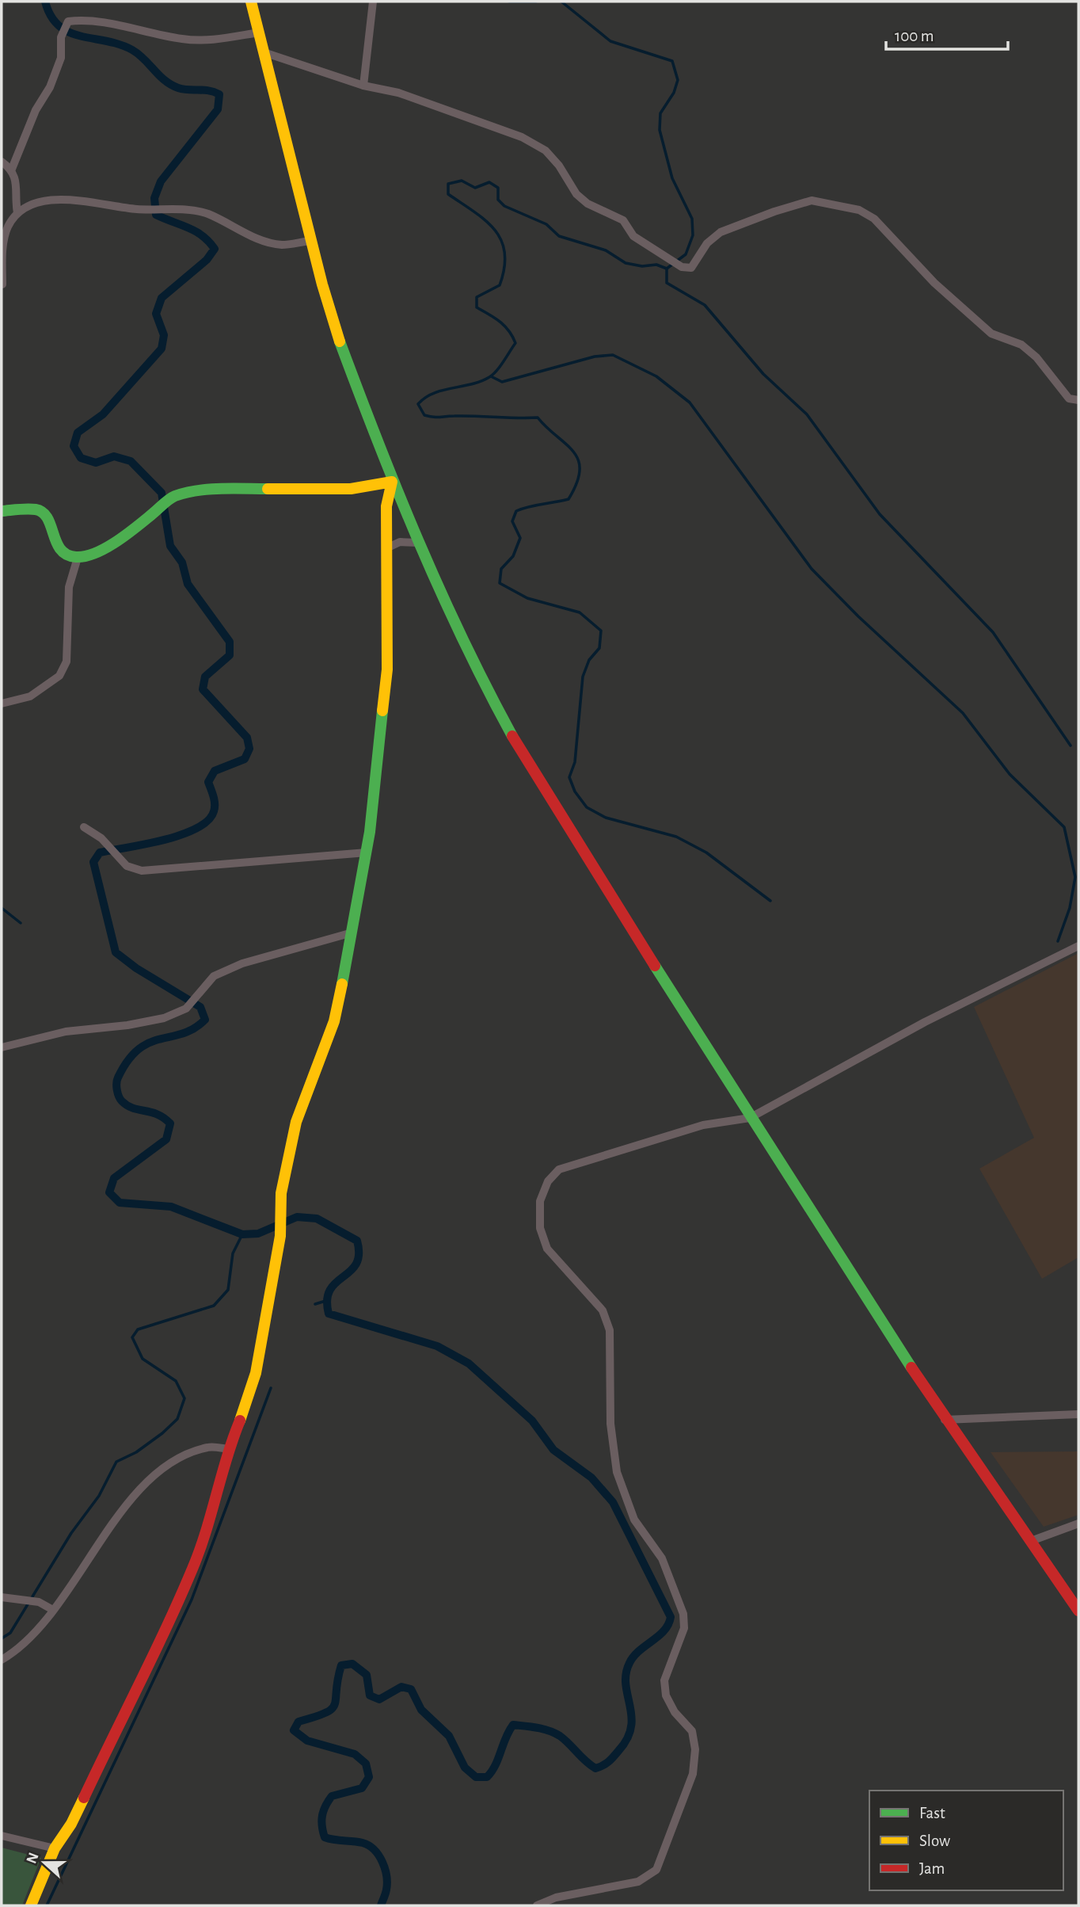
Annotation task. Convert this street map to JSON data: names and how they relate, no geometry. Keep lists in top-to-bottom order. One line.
{"legend":["Fast","Slow","Jam"],"scale_bar":"100 m","north":"left"}
